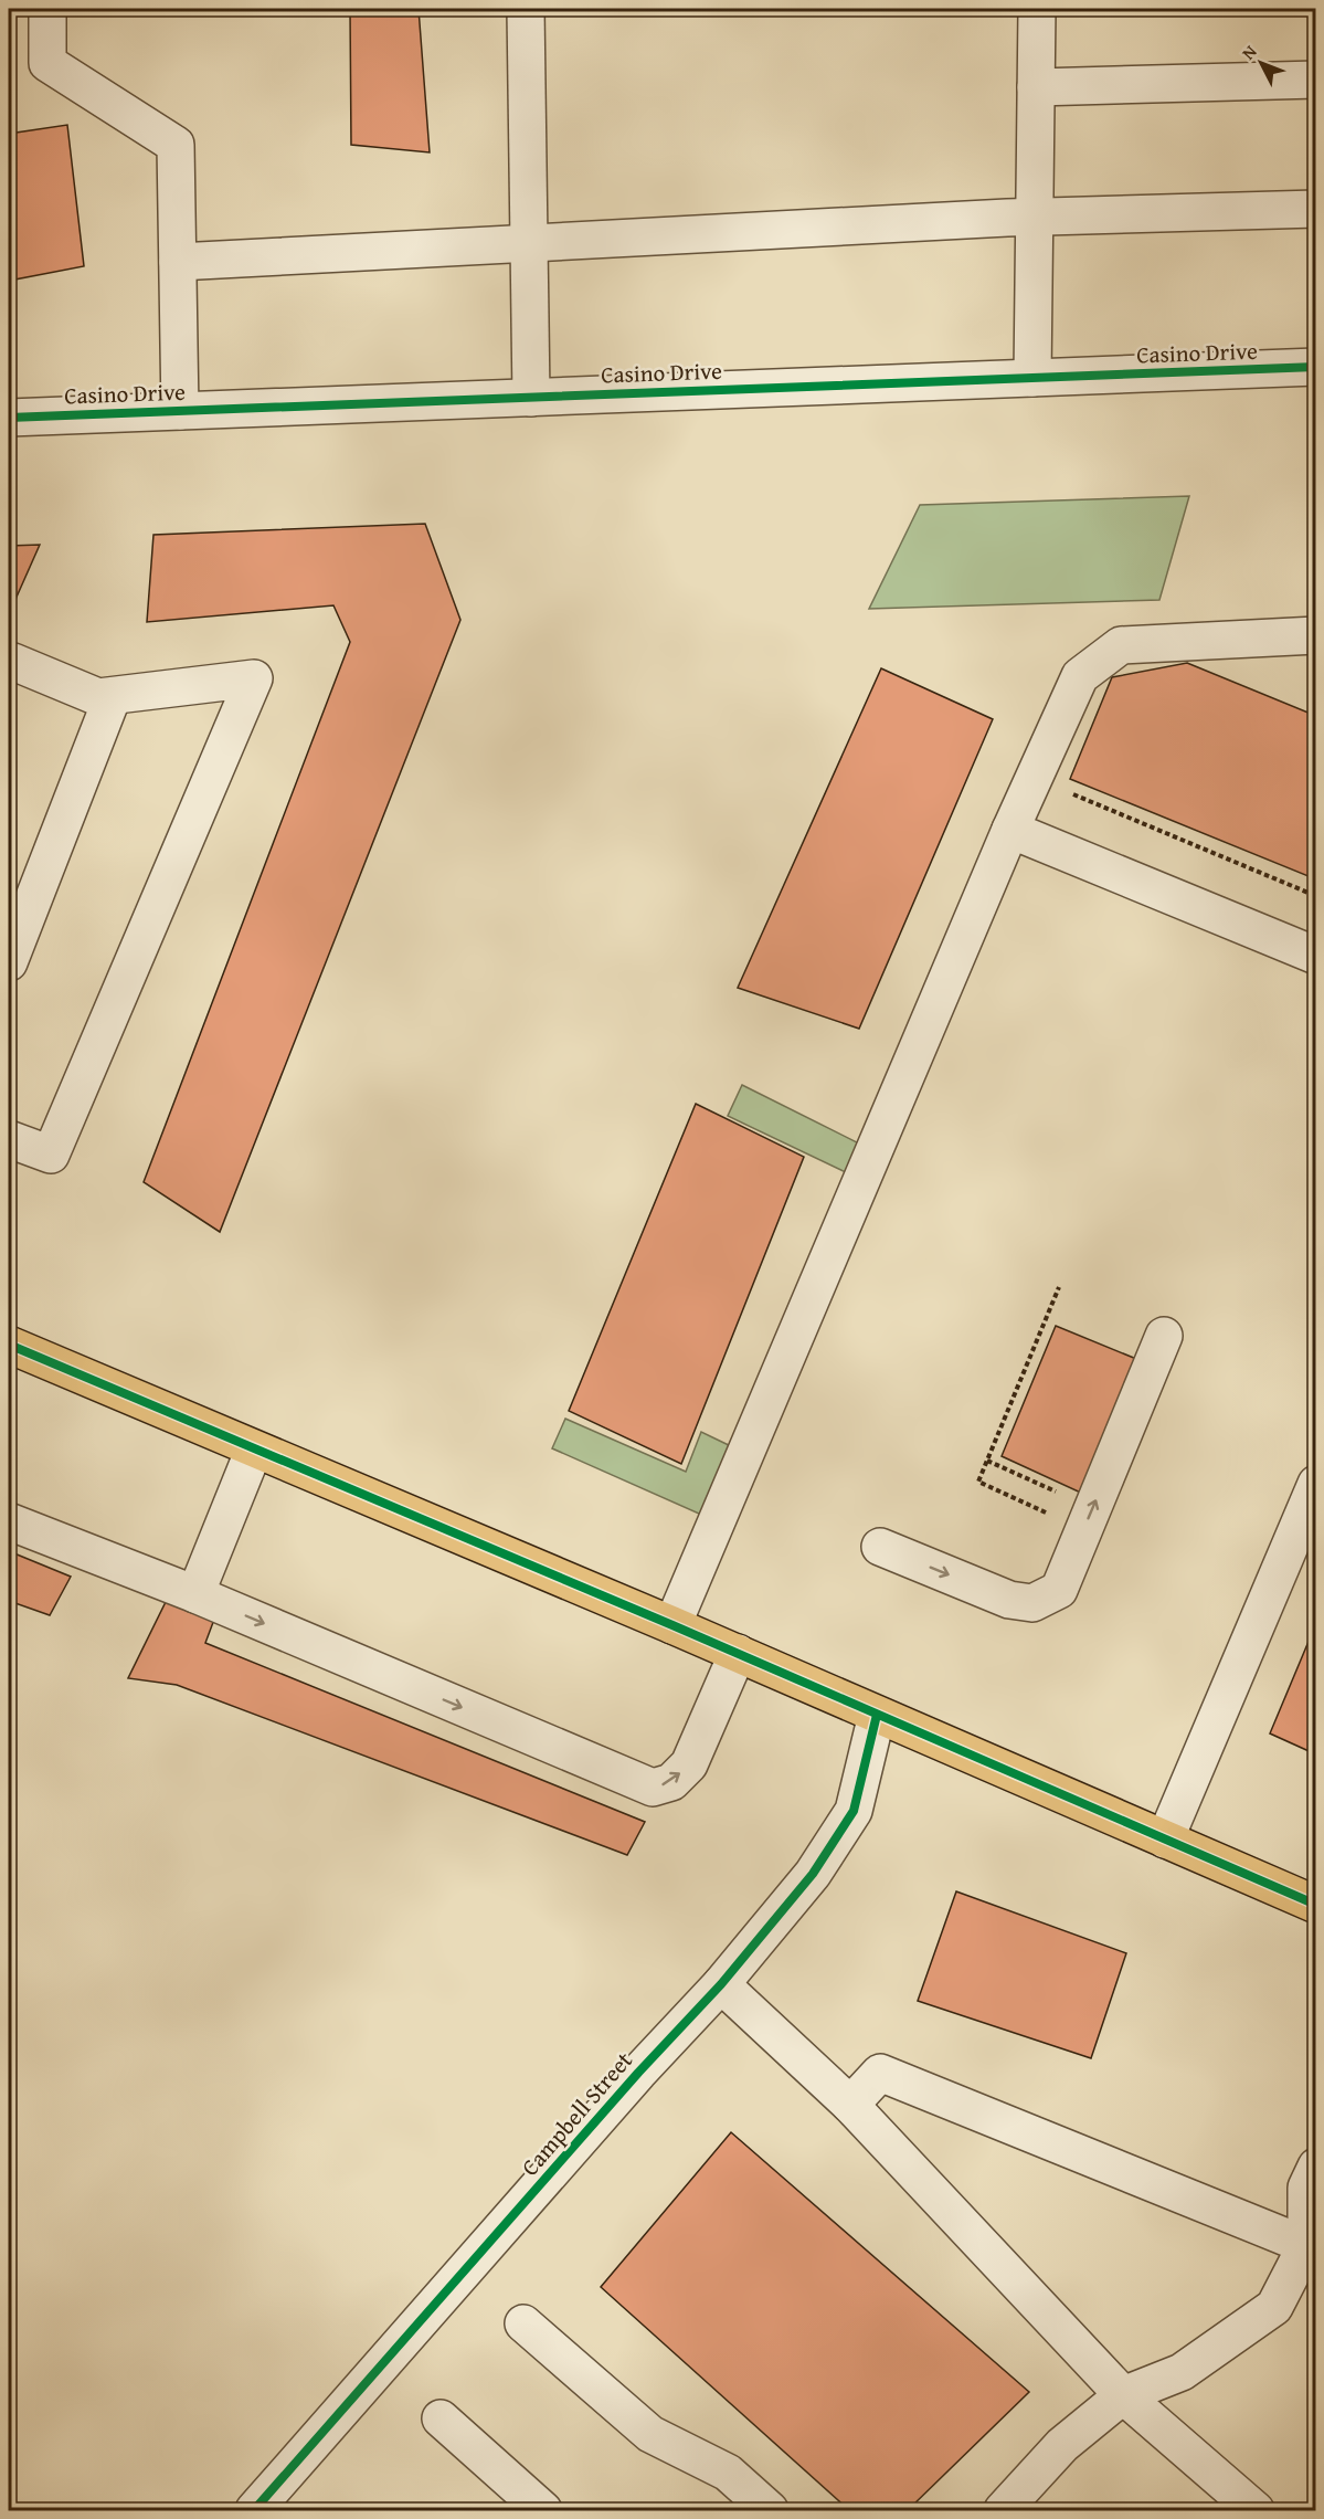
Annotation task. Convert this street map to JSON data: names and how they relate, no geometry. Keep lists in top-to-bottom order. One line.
{"streets":{"street":["Casino Drive","Campbell Street"]},"north":"top left"}
